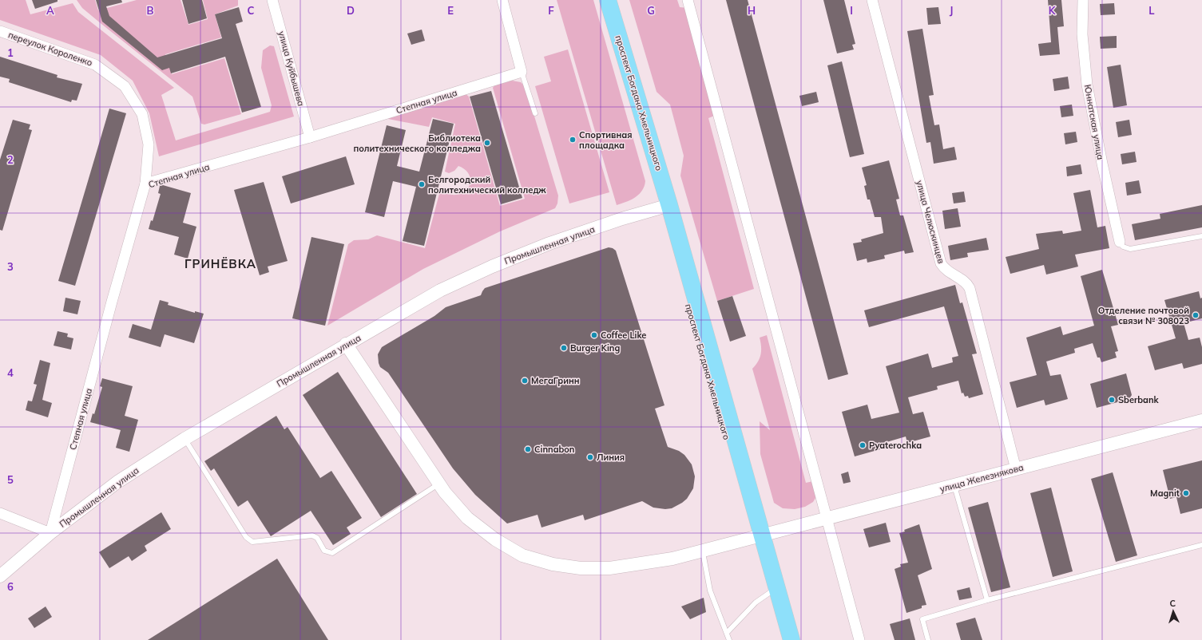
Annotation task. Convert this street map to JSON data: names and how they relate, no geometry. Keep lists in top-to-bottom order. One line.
{"streets":{"main road":["проспект Богдана Хмельницкого"],"street":["переулок Короленко","улица Куйбышева","Степная улица","Юннатская улица","улица Челюскинцев","Промышленная улица","улица Железнякова"]},"crossings":[["переулок Короленко","Степная улица"],["улица Куйбышева","Степная улица"],["Степная улица","Промышленная улица"],["проспект Богдана Хмельницкого","Промышленная улица"],["проспект Богдана Хмельницкого","улица Железнякова"],["улица Челюскинцев","улица Железнякова"],["Промышленная улица","улица Железнякова"]],"districts":["ГРИНЁВКА"],"places":["Спортивная площадка","Библиотека политехнического колледжа","Белгородский политехнический колледж","Отделение почтовой связи № 308023","Coffee Like","Burger King","МегаГринн","Sberbank","Pyaterochka","Cinnabon","Линия","Magnit"],"north":"top","grid":{"columns":["A","B","C","D","E","F","G","H","I","J","K","L"],"rows":["1","2","3","4","5","6"]}}
